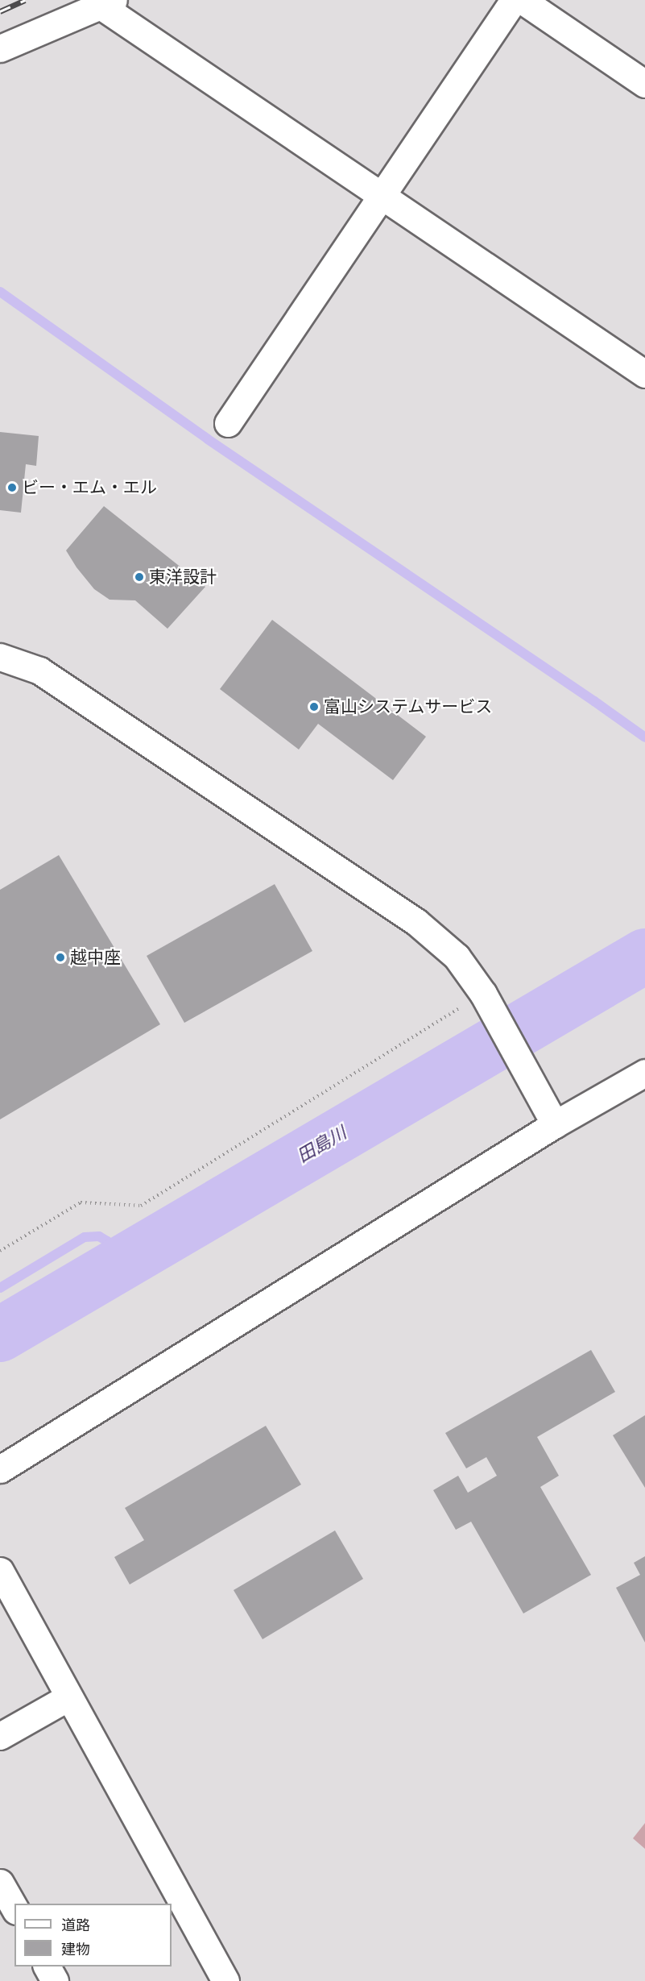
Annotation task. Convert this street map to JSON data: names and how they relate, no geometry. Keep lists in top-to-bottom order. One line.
{"water":["田島川"],"places":["ビー・エム・エル","東洋設計","富山システムサービス","越中座"],"legend":["道路","建物"]}
